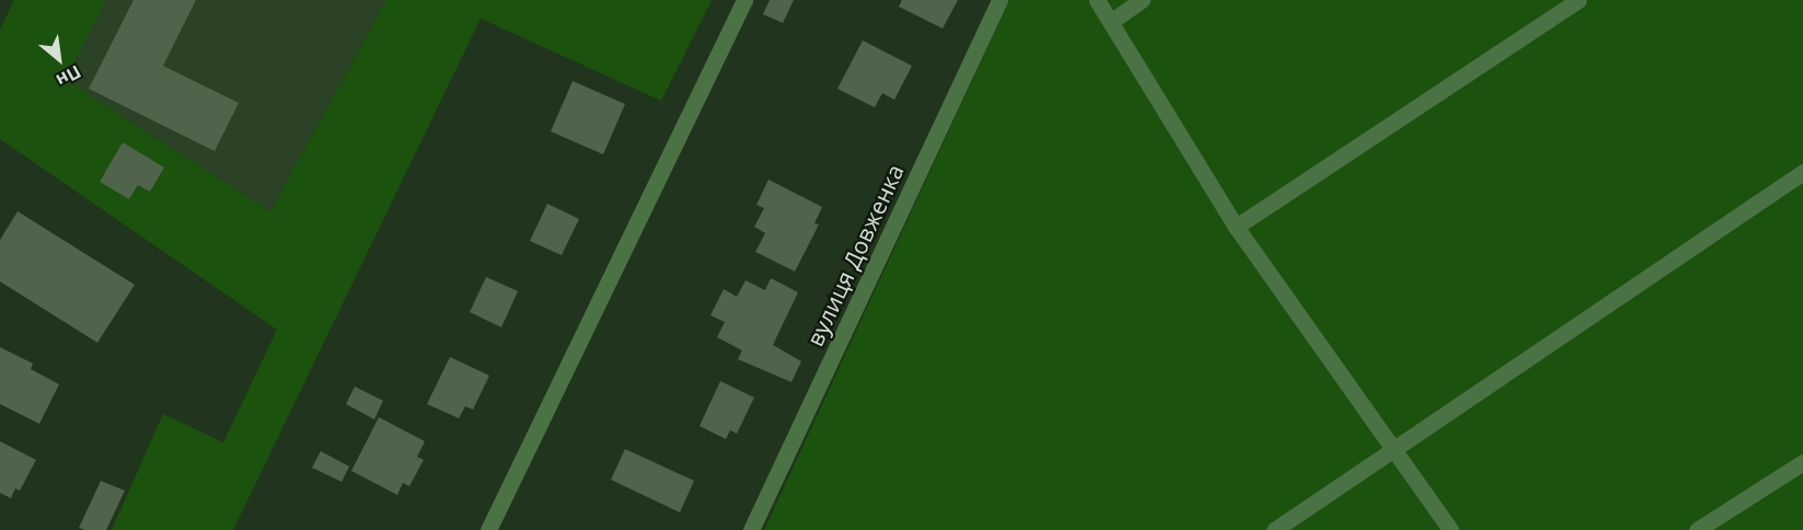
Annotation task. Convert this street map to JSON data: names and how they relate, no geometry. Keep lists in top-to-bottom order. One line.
{"streets":{"street":["вулиця Довженка"]},"north":"bottom right"}
